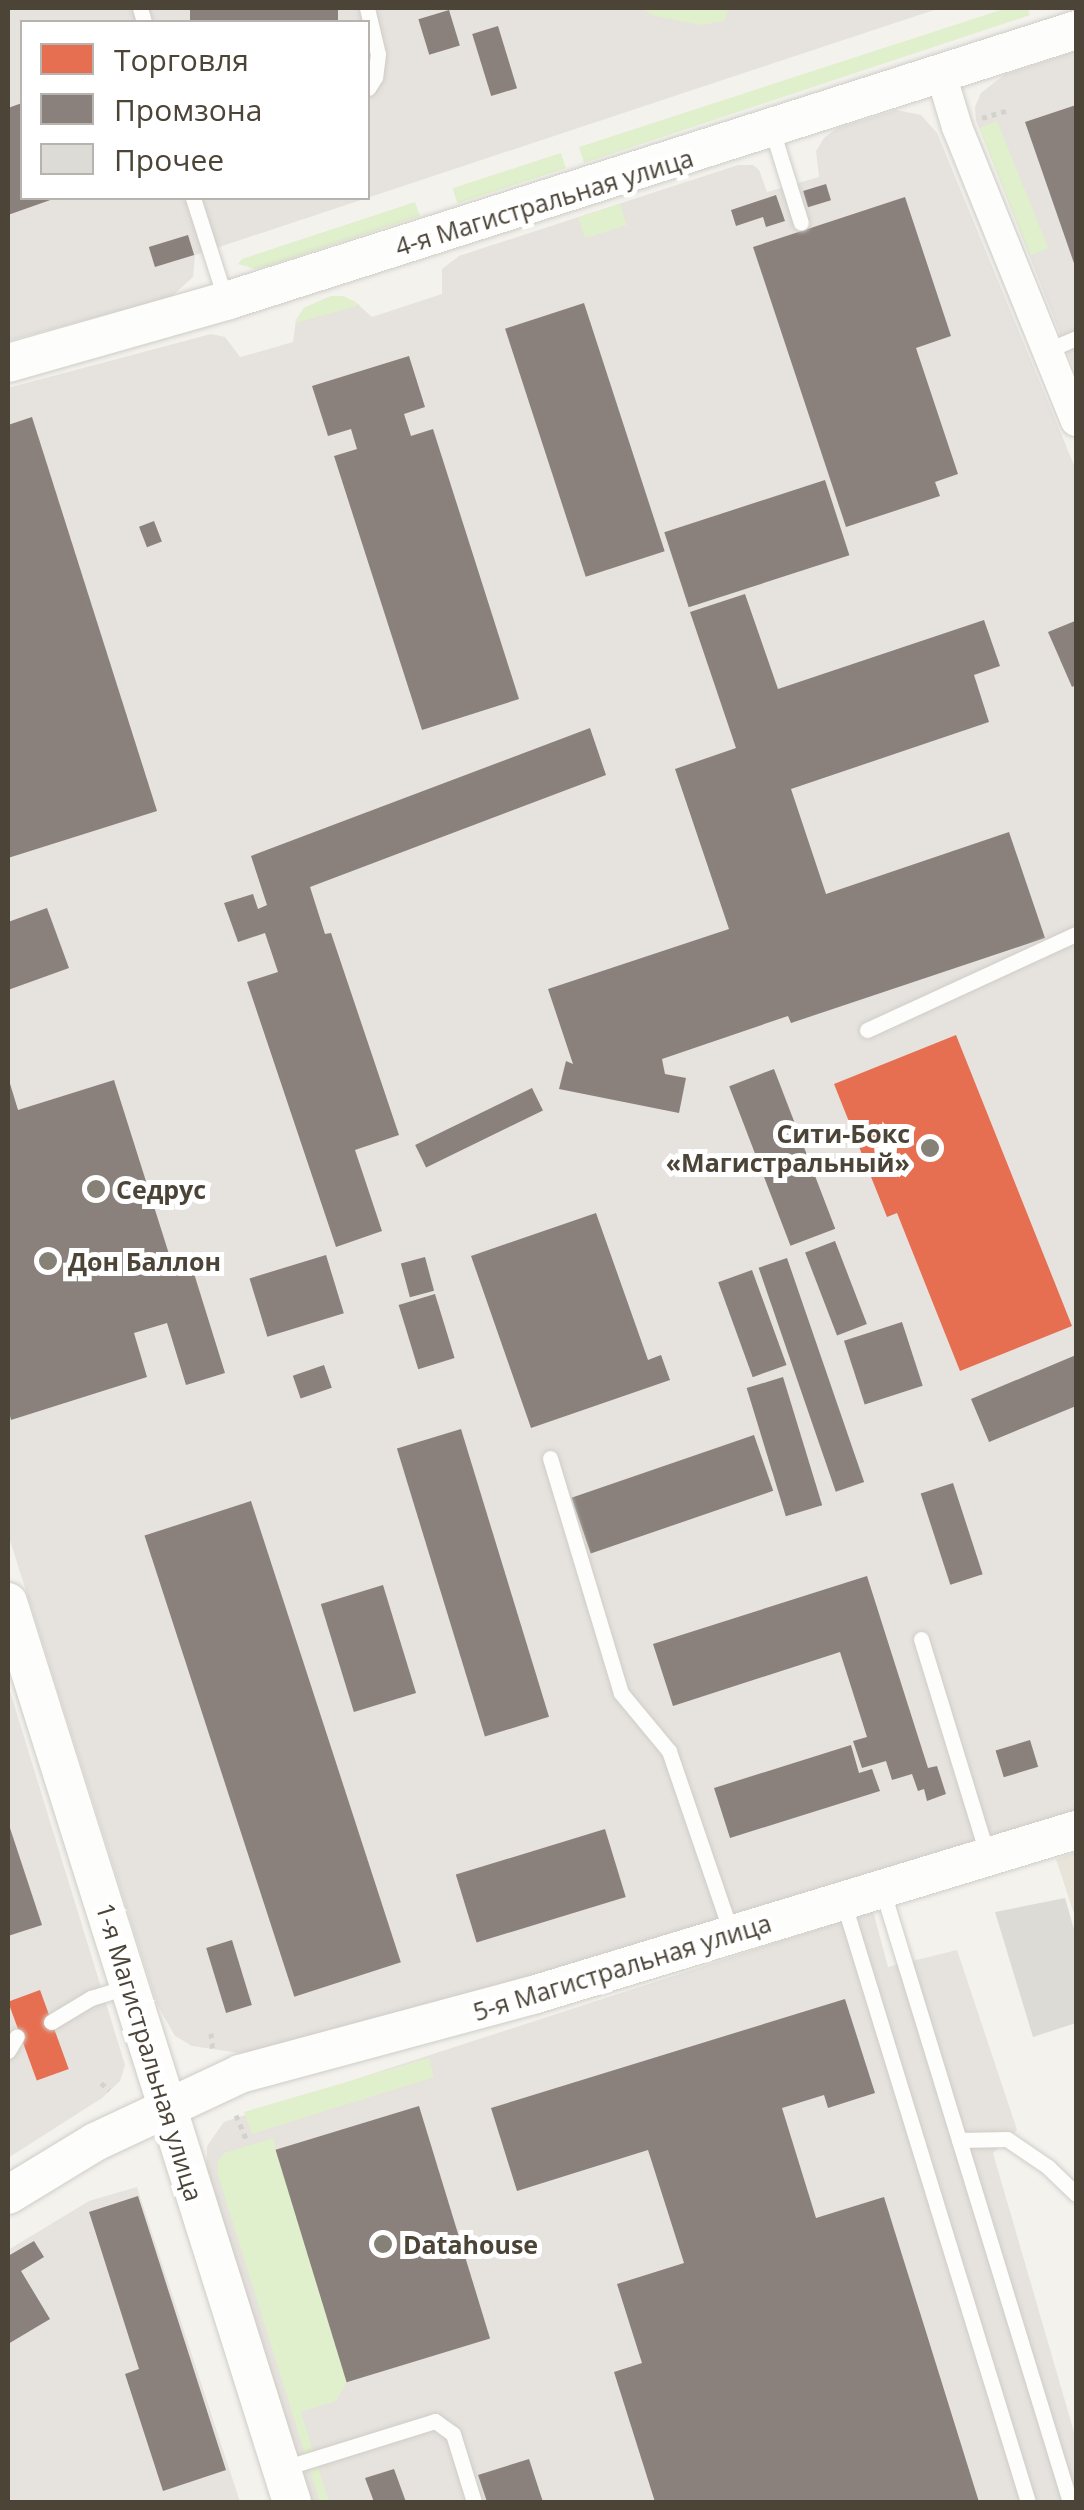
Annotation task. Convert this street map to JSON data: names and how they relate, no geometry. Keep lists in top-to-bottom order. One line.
{"streets":{"street":["4-я Магистральная улица","5-я Магистральная улица","1-я Магистральная улица"]},"crossings":[["5-я Магистральная улица","1-я Магистральная улица"]],"places":["Сити-Бокс «Магистральный»","Седрус","Дон Баллон","Datahouse"],"legend":["Торговля","Промзона","Прочее"]}
